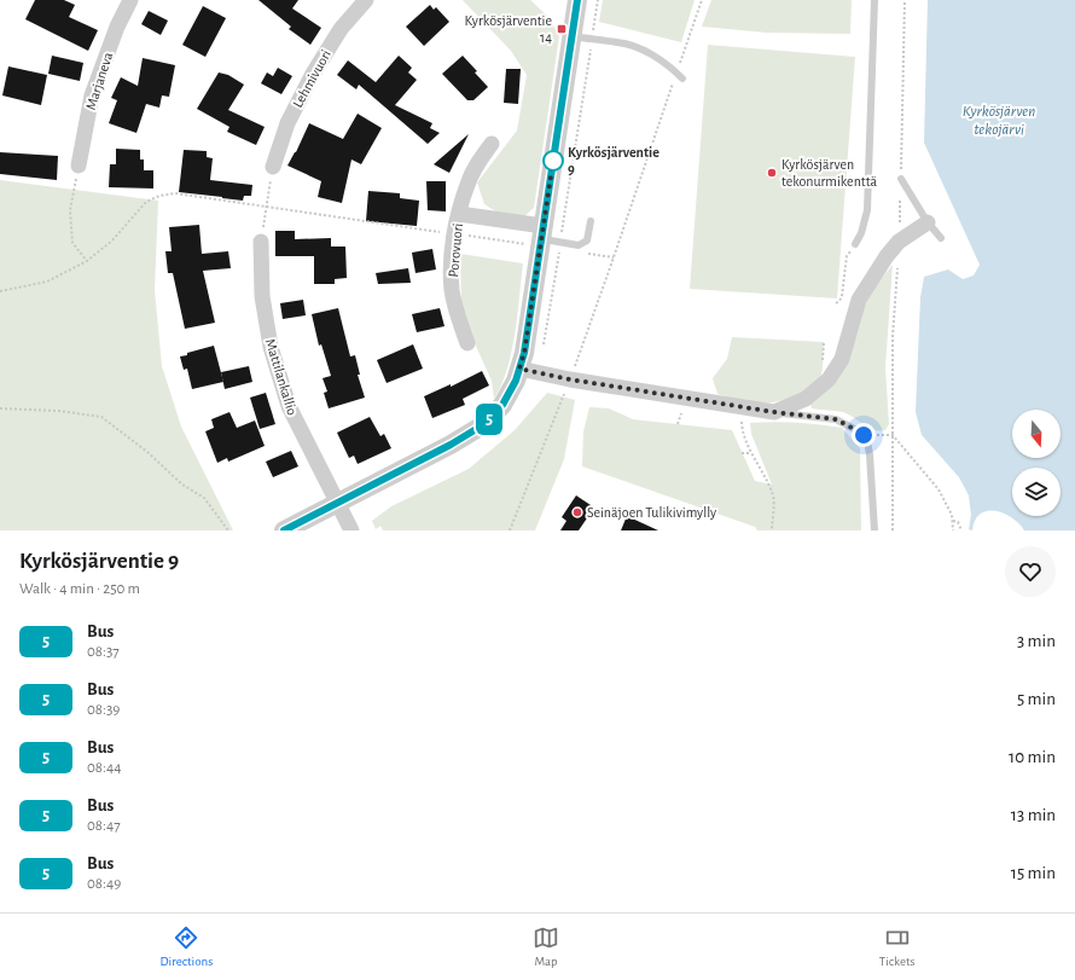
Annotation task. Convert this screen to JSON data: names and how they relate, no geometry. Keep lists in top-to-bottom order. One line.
{"streets":{"street":["Lehmivuori","Marjaneva","Porovuori","Mattilankallio"]},"water":["Kyrkösjärven tekojärvi"],"places":{"transit":["Kyrkösjärventie 14"],"other":["Kyrkösjärventie 9","Kyrkösjärven tekonurmikenttä","Seinäjoen Tulikivimylly"]},"lines":["bus line 5"],"north":"bottom","page":{"on_map":"5","heading":["Kyrkösjärventie 9","Walk · 4 min · 250 m"],"list":[{"mark":"5","name":"Bus","note":"08:37","value":"3 min"},{"mark":"5","name":"Bus","note":"08:39","value":"5 min"},{"mark":"5","name":"Bus","note":"08:44","value":"10 min"},{"mark":"5","name":"Bus","note":"08:47","value":"13 min"},{"mark":"5","name":"Bus","note":"08:49","value":"15 min"}],"tabs":["Directions","Map","Tickets"]}}
